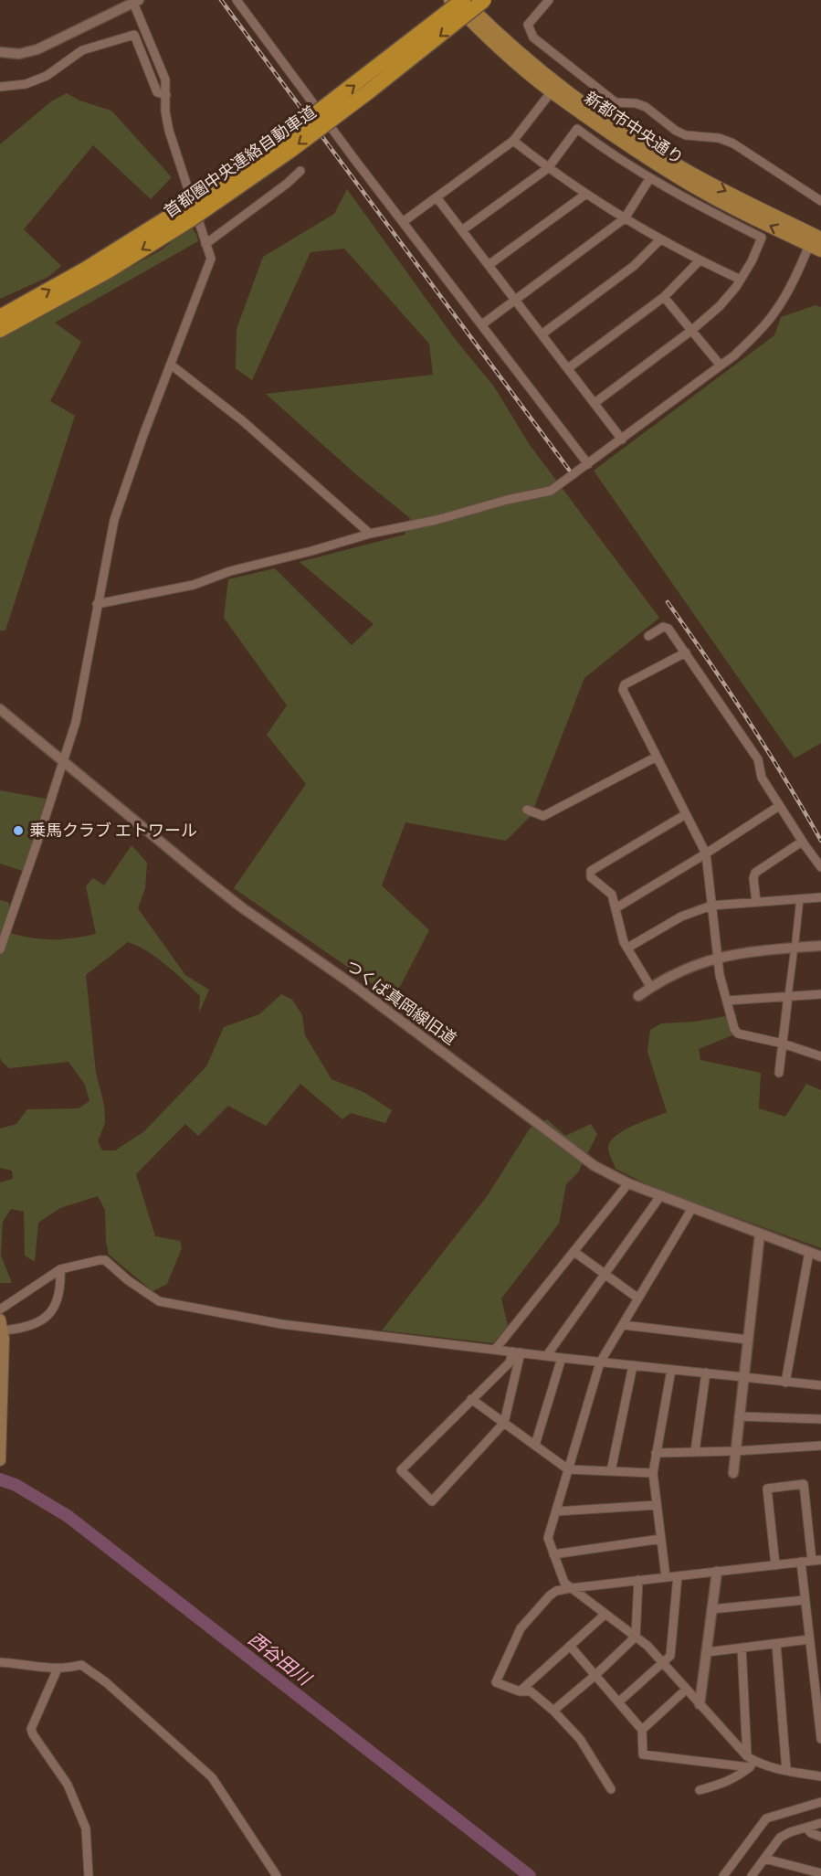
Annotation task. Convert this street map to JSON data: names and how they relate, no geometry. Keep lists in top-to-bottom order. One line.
{"streets":{"highway":["首都圏中央連絡自動車道"],"main road":["新都市中央通り"],"street":["つくば真岡線旧道"]},"crossings":[["新都市中央通り","首都圏中央連絡自動車道"]],"water":["西谷田川"],"places":["乗馬クラブ エトワール"]}
